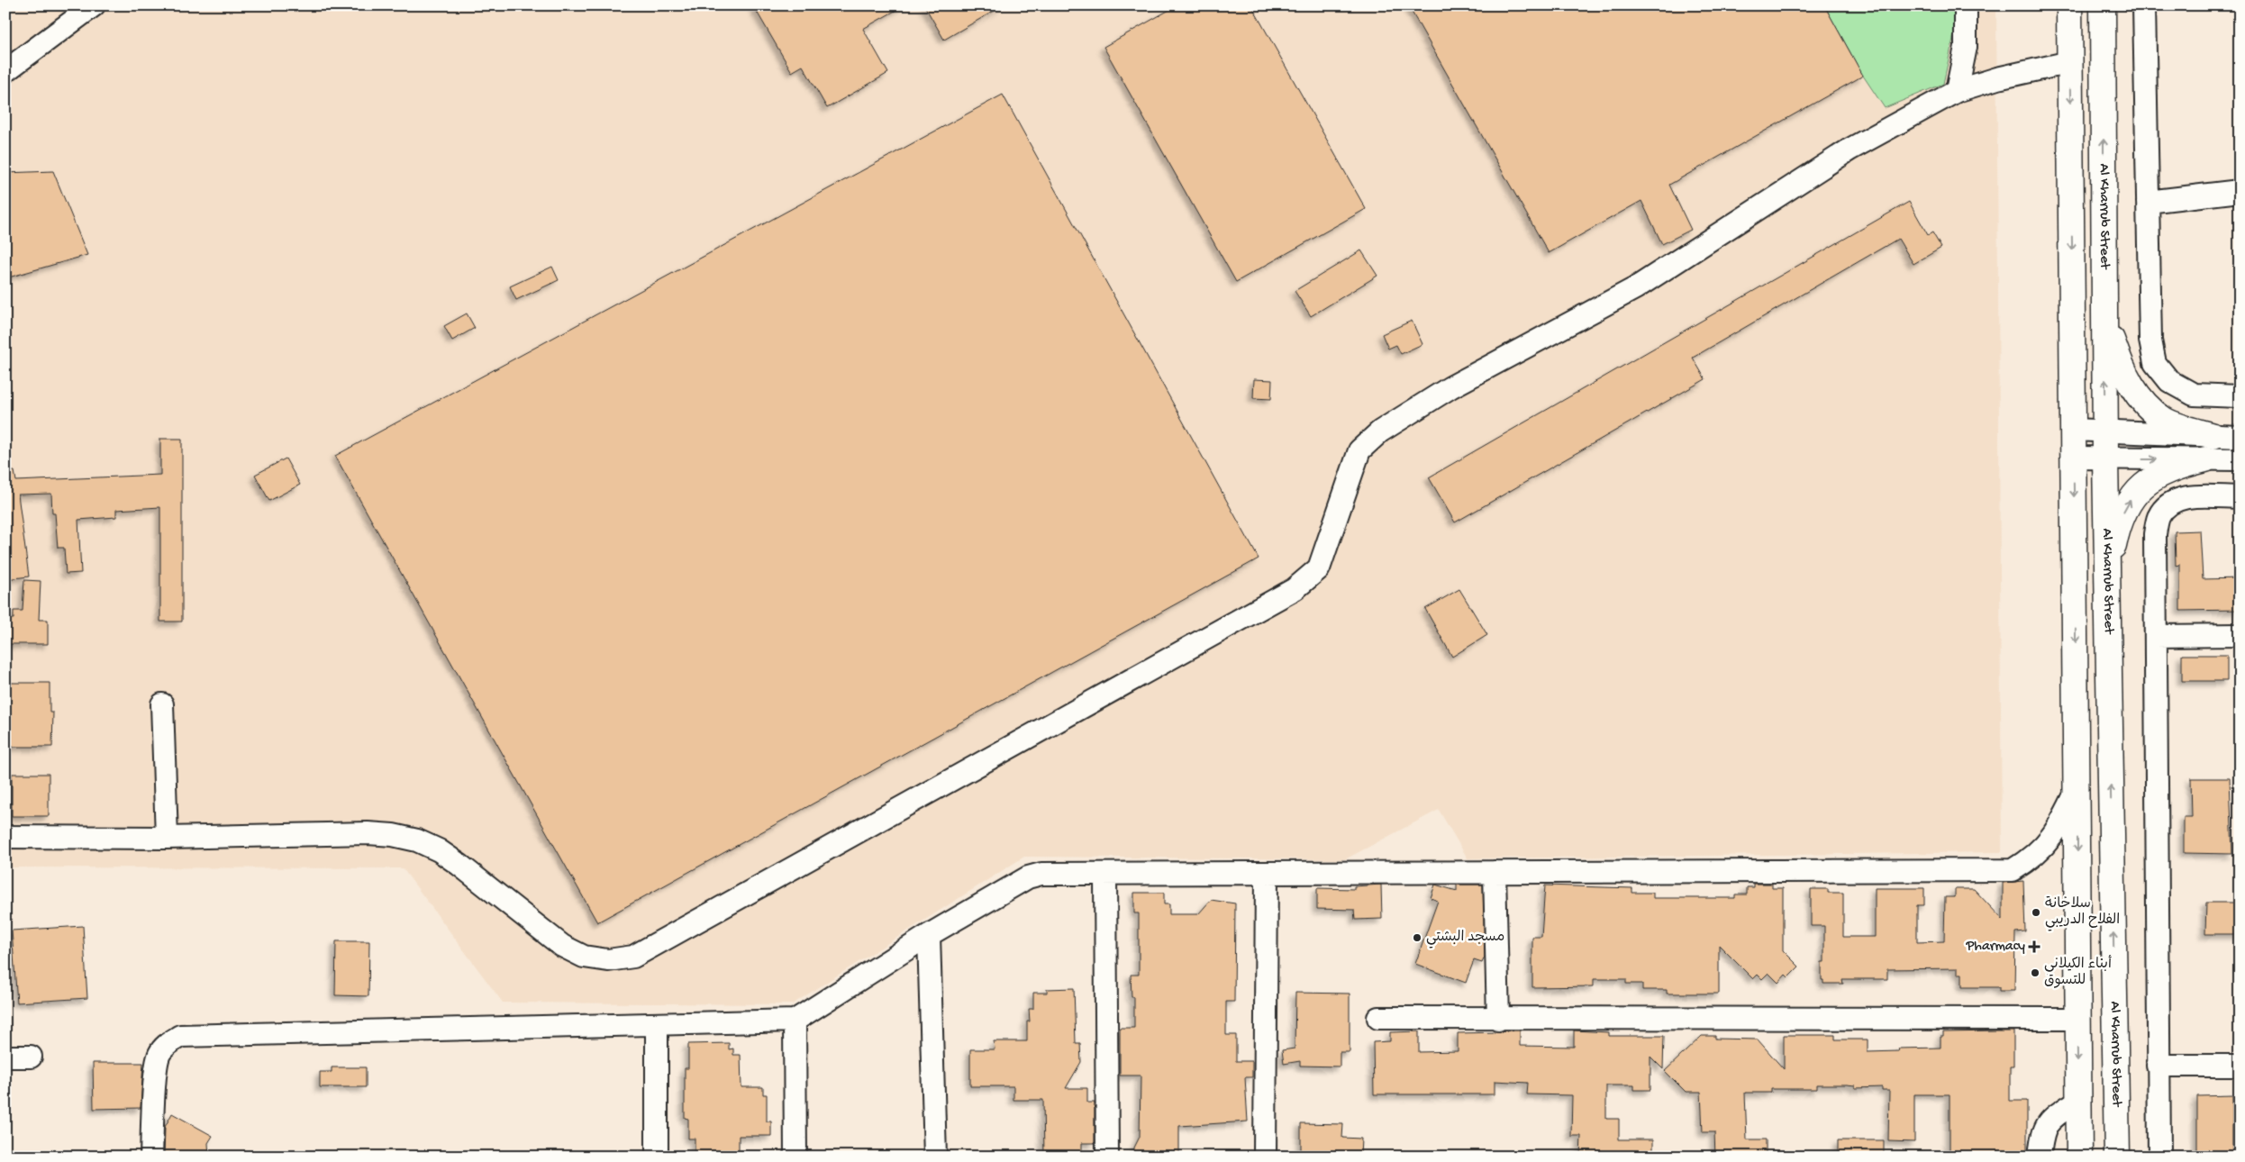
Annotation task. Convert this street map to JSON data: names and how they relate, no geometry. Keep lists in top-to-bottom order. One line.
{"streets":{"main road":["Al Kharrub Street"]},"places":{"other":["سلاخانة الفلاح الدريبي","مسجد البشتي","أبناء الكيلاني للتسوق"],"health":["Pharmacy"]}}
